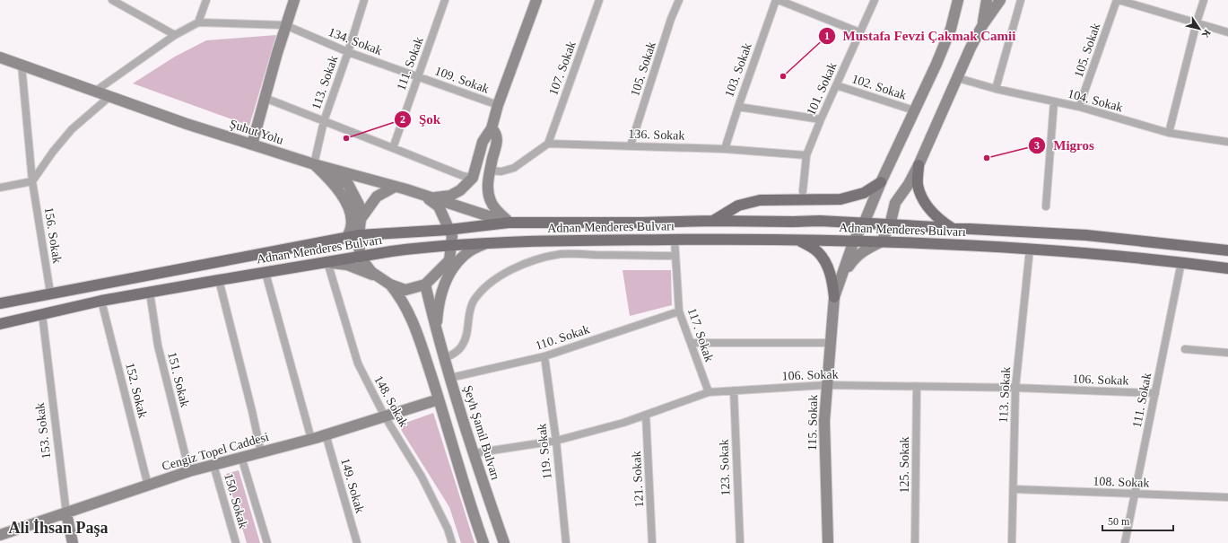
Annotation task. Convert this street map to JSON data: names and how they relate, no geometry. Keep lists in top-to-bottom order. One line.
{"streets":{"main road":["Şuhut Yolu","Adnan Menderes Bulvarı","115. Sokak","153. Sokak","Şeyh Şamil Bulvarı","Cengiz Topel Caddesi"],"street":["134. Sokak","105. Sokak","111. Sokak","107. Sokak","103. Sokak","109. Sokak","113. Sokak","102. Sokak","101. Sokak","104. Sokak","136. Sokak","156. Sokak","117. Sokak","110. Sokak","106. Sokak","151. Sokak","152. Sokak","148. Sokak","119. Sokak","125. Sokak","123. Sokak","121. Sokak","108. Sokak","149. Sokak","150. Sokak"]},"crossings":[["134. Sokak","111. Sokak"],["134. Sokak","109. Sokak"],["134. Sokak","113. Sokak"],["105. Sokak","104. Sokak"],["105. Sokak","136. Sokak"],["111. Sokak","109. Sokak"],["111. Sokak","Adnan Menderes Bulvarı"],["111. Sokak","106. Sokak"],["111. Sokak","108. Sokak"],["107. Sokak","136. Sokak"],["103. Sokak","136. Sokak"],["113. Sokak","Şuhut Yolu"],["113. Sokak","Adnan Menderes Bulvarı"],["113. Sokak","106. Sokak"],["113. Sokak","108. Sokak"],["102. Sokak","101. Sokak"],["101. Sokak","136. Sokak"],["Şuhut Yolu","Adnan Menderes Bulvarı"],["Şuhut Yolu","156. Sokak"],["Adnan Menderes Bulvarı","156. Sokak"],["Adnan Menderes Bulvarı","117. Sokak"],["Adnan Menderes Bulvarı","151. Sokak"],["Adnan Menderes Bulvarı","152. Sokak"],["Adnan Menderes Bulvarı","148. Sokak"],["Adnan Menderes Bulvarı","115. Sokak"],["Adnan Menderes Bulvarı","153. Sokak"],["117. Sokak","110. Sokak"],["117. Sokak","106. Sokak"],["110. Sokak","Şeyh Şamil Bulvarı"],["110. Sokak","119. Sokak"],["106. Sokak","115. Sokak"],["106. Sokak","Şeyh Şamil Bulvarı"],["106. Sokak","119. Sokak"],["106. Sokak","125. Sokak"],["106. Sokak","123. Sokak"],["106. Sokak","121. Sokak"],["151. Sokak","Cengiz Topel Caddesi"],["152. Sokak","Cengiz Topel Caddesi"],["148. Sokak","Cengiz Topel Caddesi"],["153. Sokak","Cengiz Topel Caddesi"],["Cengiz Topel Caddesi","149. Sokak"],["Cengiz Topel Caddesi","150. Sokak"]],"districts":["Ali İhsan Paşa"],"places":["Mustafa Fevzi Çakmak Camii","Şok","Migros"],"scale_bar":"50 m","north":"bottom right"}
